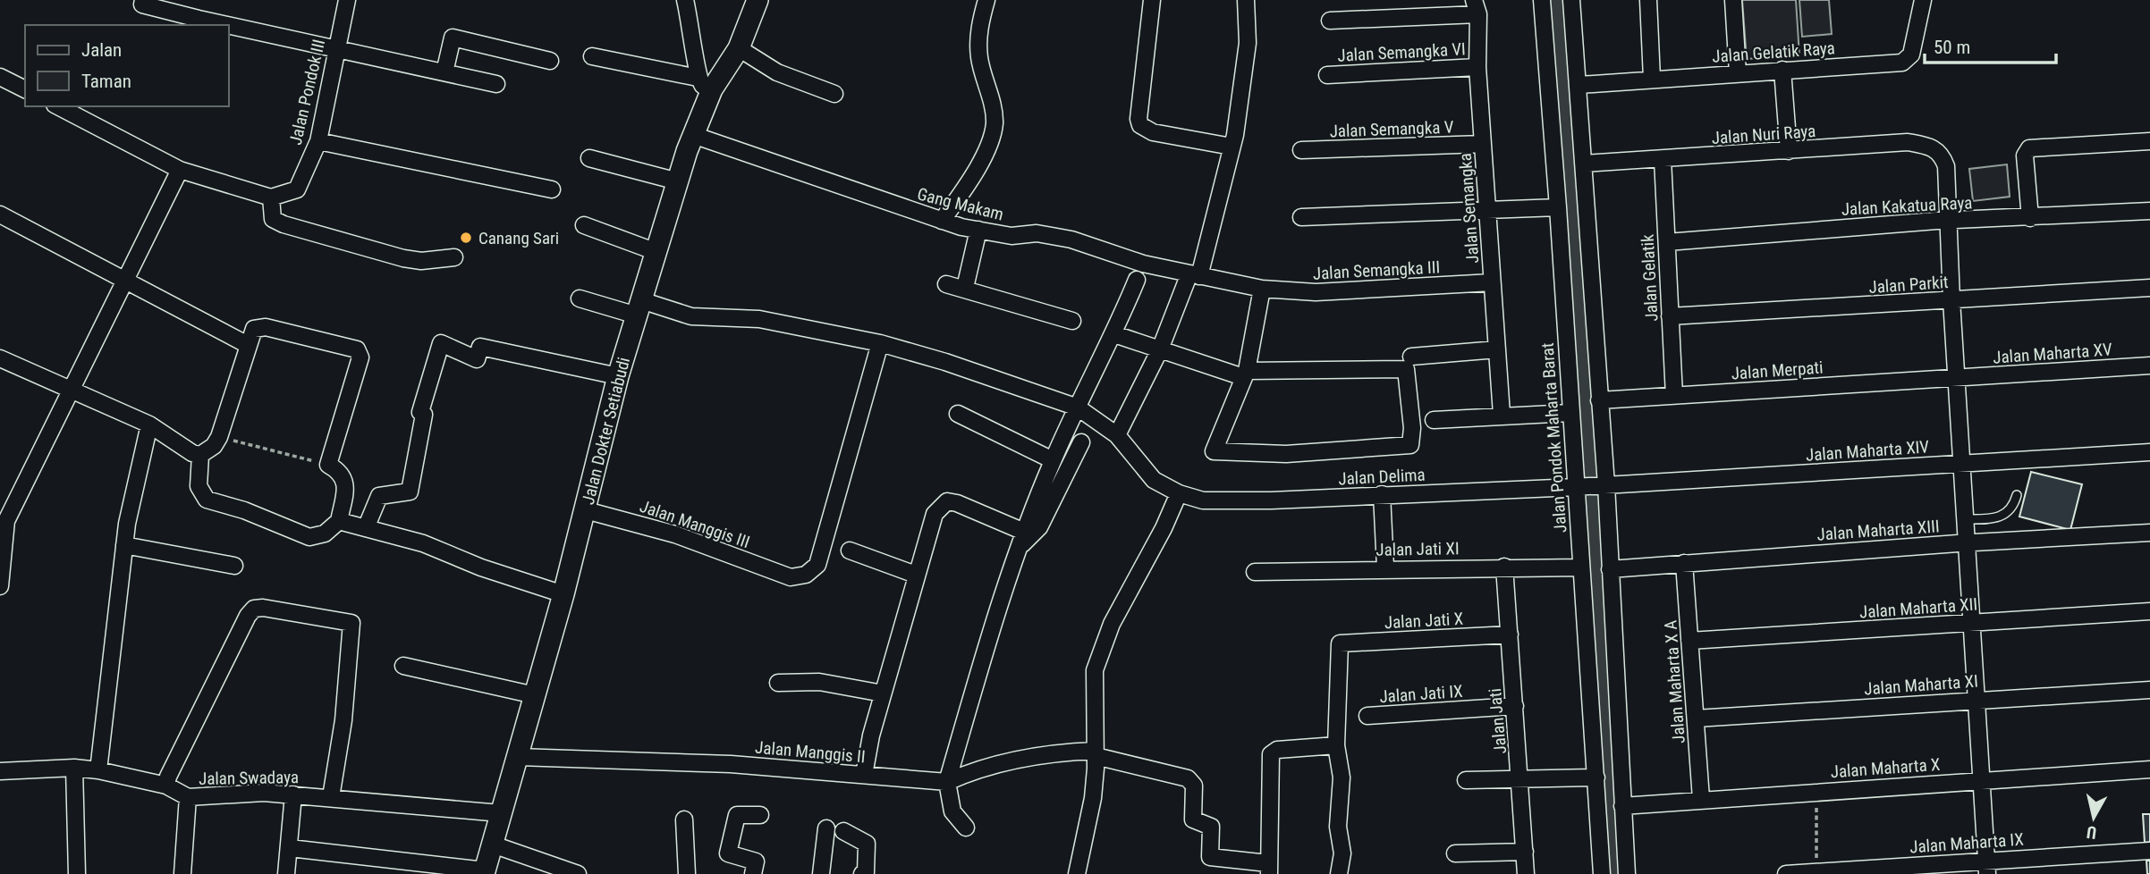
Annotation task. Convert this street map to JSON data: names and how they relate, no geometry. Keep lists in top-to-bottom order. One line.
{"streets":{"street":["Jalan Semangka VI","Jalan Gelatik Raya","Jalan Pondok III","Jalan Semangka V","Jalan Nuri Raya","Gang Makam","Jalan Kakatua Raya","Jalan Semangka","Jalan Semangka III","Jalan Gelatik","Jalan Parkit","Jalan Maharta XV","Jalan Merpati","Jalan Dokter Setiabudi","Jalan Pondok Maharta Barat","Jalan Maharta XIV","Jalan Delima","Jalan Manggis III","Jalan Maharta XIII","Jalan Jati XI","Jalan Maharta XII","Jalan Jati X","Jalan Maharta X A","Jalan Maharta XI","Jalan Jati IX","Jalan Jati","Jalan Manggis II","Jalan Maharta X","Jalan Swadaya","Jalan Maharta IX"]},"crossings":[["Jalan Semangka VI","Jalan Semangka"],["Jalan Gelatik Raya","Jalan Pondok Maharta Barat"],["Jalan Semangka V","Jalan Semangka"],["Jalan Nuri Raya","Jalan Kakatua Raya"],["Jalan Nuri Raya","Jalan Gelatik"],["Jalan Nuri Raya","Jalan Pondok Maharta Barat"],["Gang Makam","Jalan Semangka III"],["Gang Makam","Jalan Dokter Setiabudi"],["Jalan Kakatua Raya","Jalan Gelatik"],["Jalan Semangka","Jalan Semangka III"],["Jalan Gelatik","Jalan Parkit"],["Jalan Gelatik","Jalan Merpati"],["Jalan Maharta XV","Jalan Merpati"],["Jalan Merpati","Jalan Pondok Maharta Barat"],["Jalan Dokter Setiabudi","Jalan Delima"],["Jalan Dokter Setiabudi","Jalan Manggis III"],["Jalan Dokter Setiabudi","Jalan Manggis II"],["Jalan Dokter Setiabudi","Jalan Swadaya"],["Jalan Pondok Maharta Barat","Jalan Maharta XIV"],["Jalan Pondok Maharta Barat","Jalan Delima"],["Jalan Pondok Maharta Barat","Jalan Maharta XIII"],["Jalan Pondok Maharta Barat","Jalan Jati XI"],["Jalan Pondok Maharta Barat","Jalan Maharta X"],["Jalan Maharta XIV","Jalan Delima"],["Jalan Delima","Jalan Manggis III"],["Jalan Maharta XIII","Jalan Maharta X A"],["Jalan Jati XI","Jalan Jati"],["Jalan Maharta XII","Jalan Maharta X A"],["Jalan Jati X","Jalan Jati"],["Jalan Maharta X A","Jalan Maharta XI"],["Jalan Maharta X A","Jalan Maharta X"],["Jalan Jati IX","Jalan Jati"]],"places":["Canang Sari"],"legend":["Jalan","Taman"],"scale_bar":"50 m","north":"bottom"}
